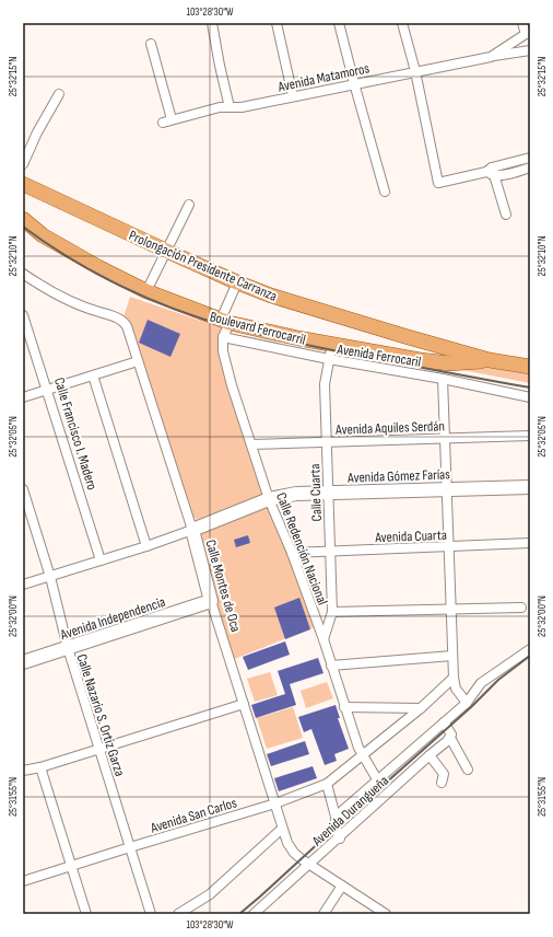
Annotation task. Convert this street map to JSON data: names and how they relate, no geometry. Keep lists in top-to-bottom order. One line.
{"streets":{"main road":["Prolongación Presidente Carranza","Boulevard Ferrocarril","Avenida Gómez Farías","Calle Montes de Oca","Avenida Independencia"],"street":["Avenida Matamoros","Avenida Ferrocaril","Avenida Aquiles Serdán","Calle Francisco I. Madero","Calle Cuarta","Avenida Cuarta","Calle Redención Nacional","Calle Nazario S. Ortiz Garza","Avenida Durangueña","Avenida San Carlos"]},"crossings":[["Prolongación Presidente Carranza","Boulevard Ferrocarril"],["Boulevard Ferrocarril","Calle Cuarta"],["Avenida Ferrocaril","Calle Cuarta"],["Avenida Ferrocaril","Calle Redención Nacional"],["Avenida Aquiles Serdán","Calle Cuarta"],["Avenida Aquiles Serdán","Calle Redención Nacional"],["Avenida Gómez Farías","Calle Cuarta"],["Avenida Gómez Farías","Calle Redención Nacional"],["Calle Cuarta","Avenida Cuarta"],["Calle Cuarta","Calle Redención Nacional"],["Avenida Cuarta","Calle Redención Nacional"],["Calle Redención Nacional","Avenida Durangueña"],["Calle Redención Nacional","Avenida San Carlos"],["Calle Montes de Oca","Avenida Independencia"],["Calle Montes de Oca","Avenida Durangueña"],["Calle Montes de Oca","Avenida San Carlos"],["Avenida Independencia","Calle Nazario S. Ortiz Garza"],["Calle Nazario S. Ortiz Garza","Avenida San Carlos"]],"coordinates":["103°28'30\"W","25°32'15\"N","25°32'10\"N","25°32'05\"N","25°32'00\"N","25°31'55\"N"]}
